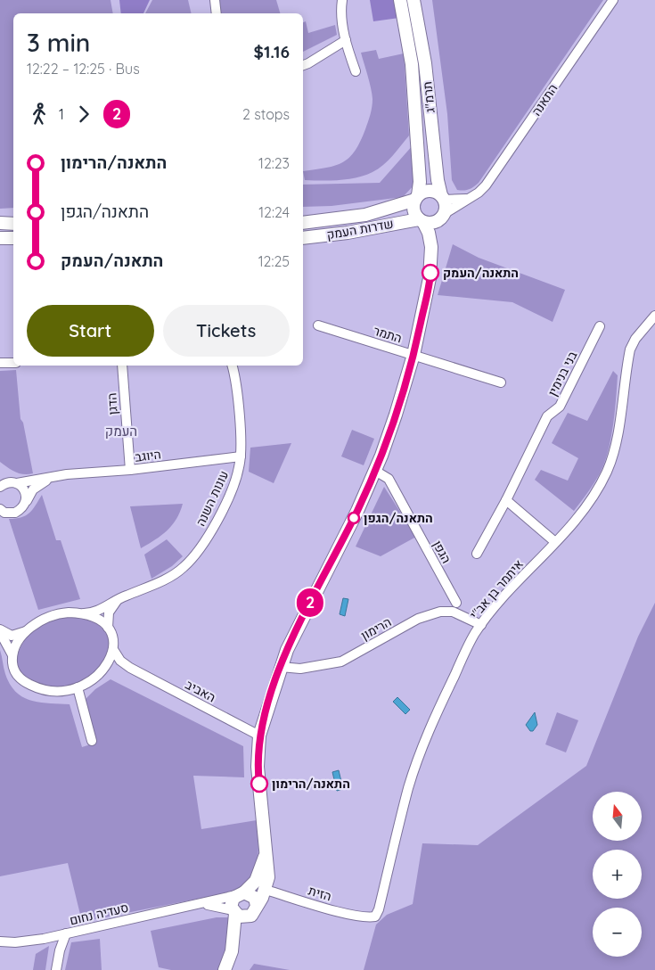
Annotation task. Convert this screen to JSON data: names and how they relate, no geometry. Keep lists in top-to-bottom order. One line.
{"streets":{"street":["תרמ\"ג","התאנה","שדרות העמק","התמר","בני בנימין","הדגן","היוגב","עונות השנה","הגפן","איתמר בן אב\"י","הרימון","האביב","הזית","סעדיה נחום"]},"crossings":[["תרמ\"ג","התאנה"],["תרמ\"ג","שדרות העמק"],["התאנה","שדרות העמק"],["הדגן","היוגב"],["היוגב","עונות השנה"],["עונות השנה","האביב"],["איתמר בן אב\"י","הרימון"],["איתמר בן אב\"י","הזית"]],"districts":["העמק"],"places":["התאנה/העמק","התאנה/הגפן","התאנה/הרימון"],"lines":["bus line 2"],"north":"top","page":{"on_map":"2","heading":["3 min","12:22 – 12:25 · Bus","$1.16"],"legs":["1","2","2 stops"],"list":[{"name":"התאנה/הרימון","value":"12:23"},{"name":"התאנה/הגפן","value":"12:24"},{"name":"התאנה/העמק","value":"12:25"}],"buttons":["Start","Tickets"],"map_buttons":["+","−"]}}
